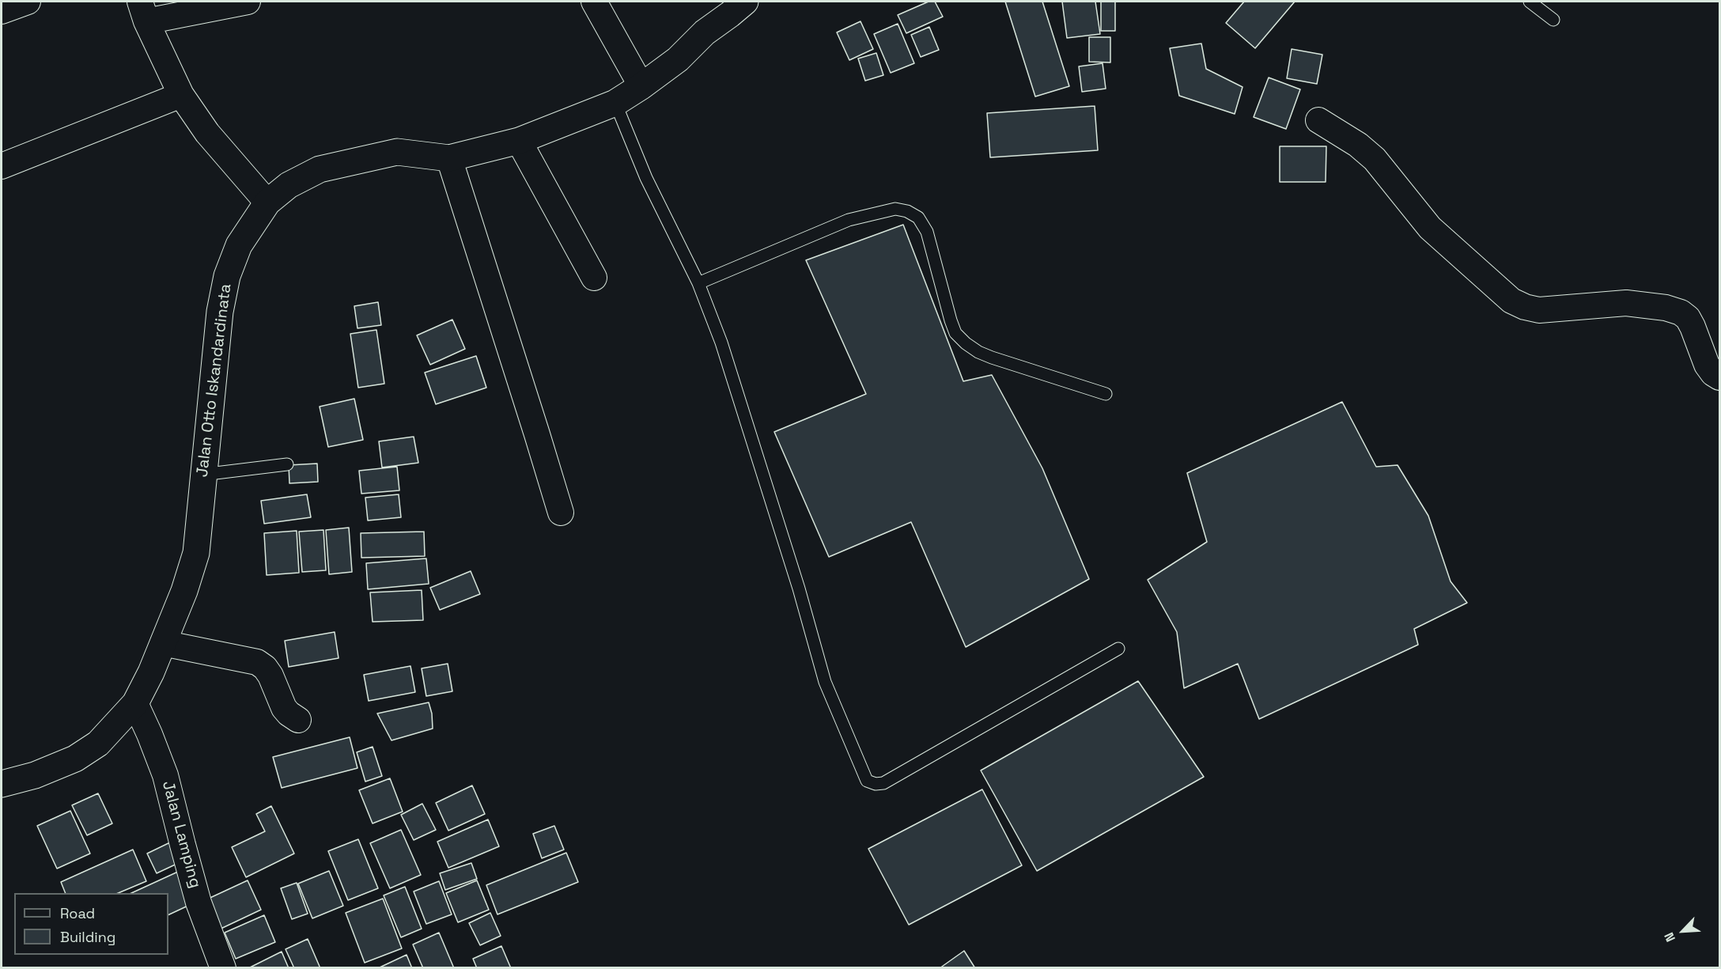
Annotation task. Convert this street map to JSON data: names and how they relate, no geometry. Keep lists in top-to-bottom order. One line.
{"streets":{"main road":["Jalan Otto Iskandardinata"],"street":["Jalan Lamping"]},"crossings":[["Jalan Otto Iskandardinata","Jalan Lamping"]],"legend":["Road","Building"],"north":"bottom left"}
